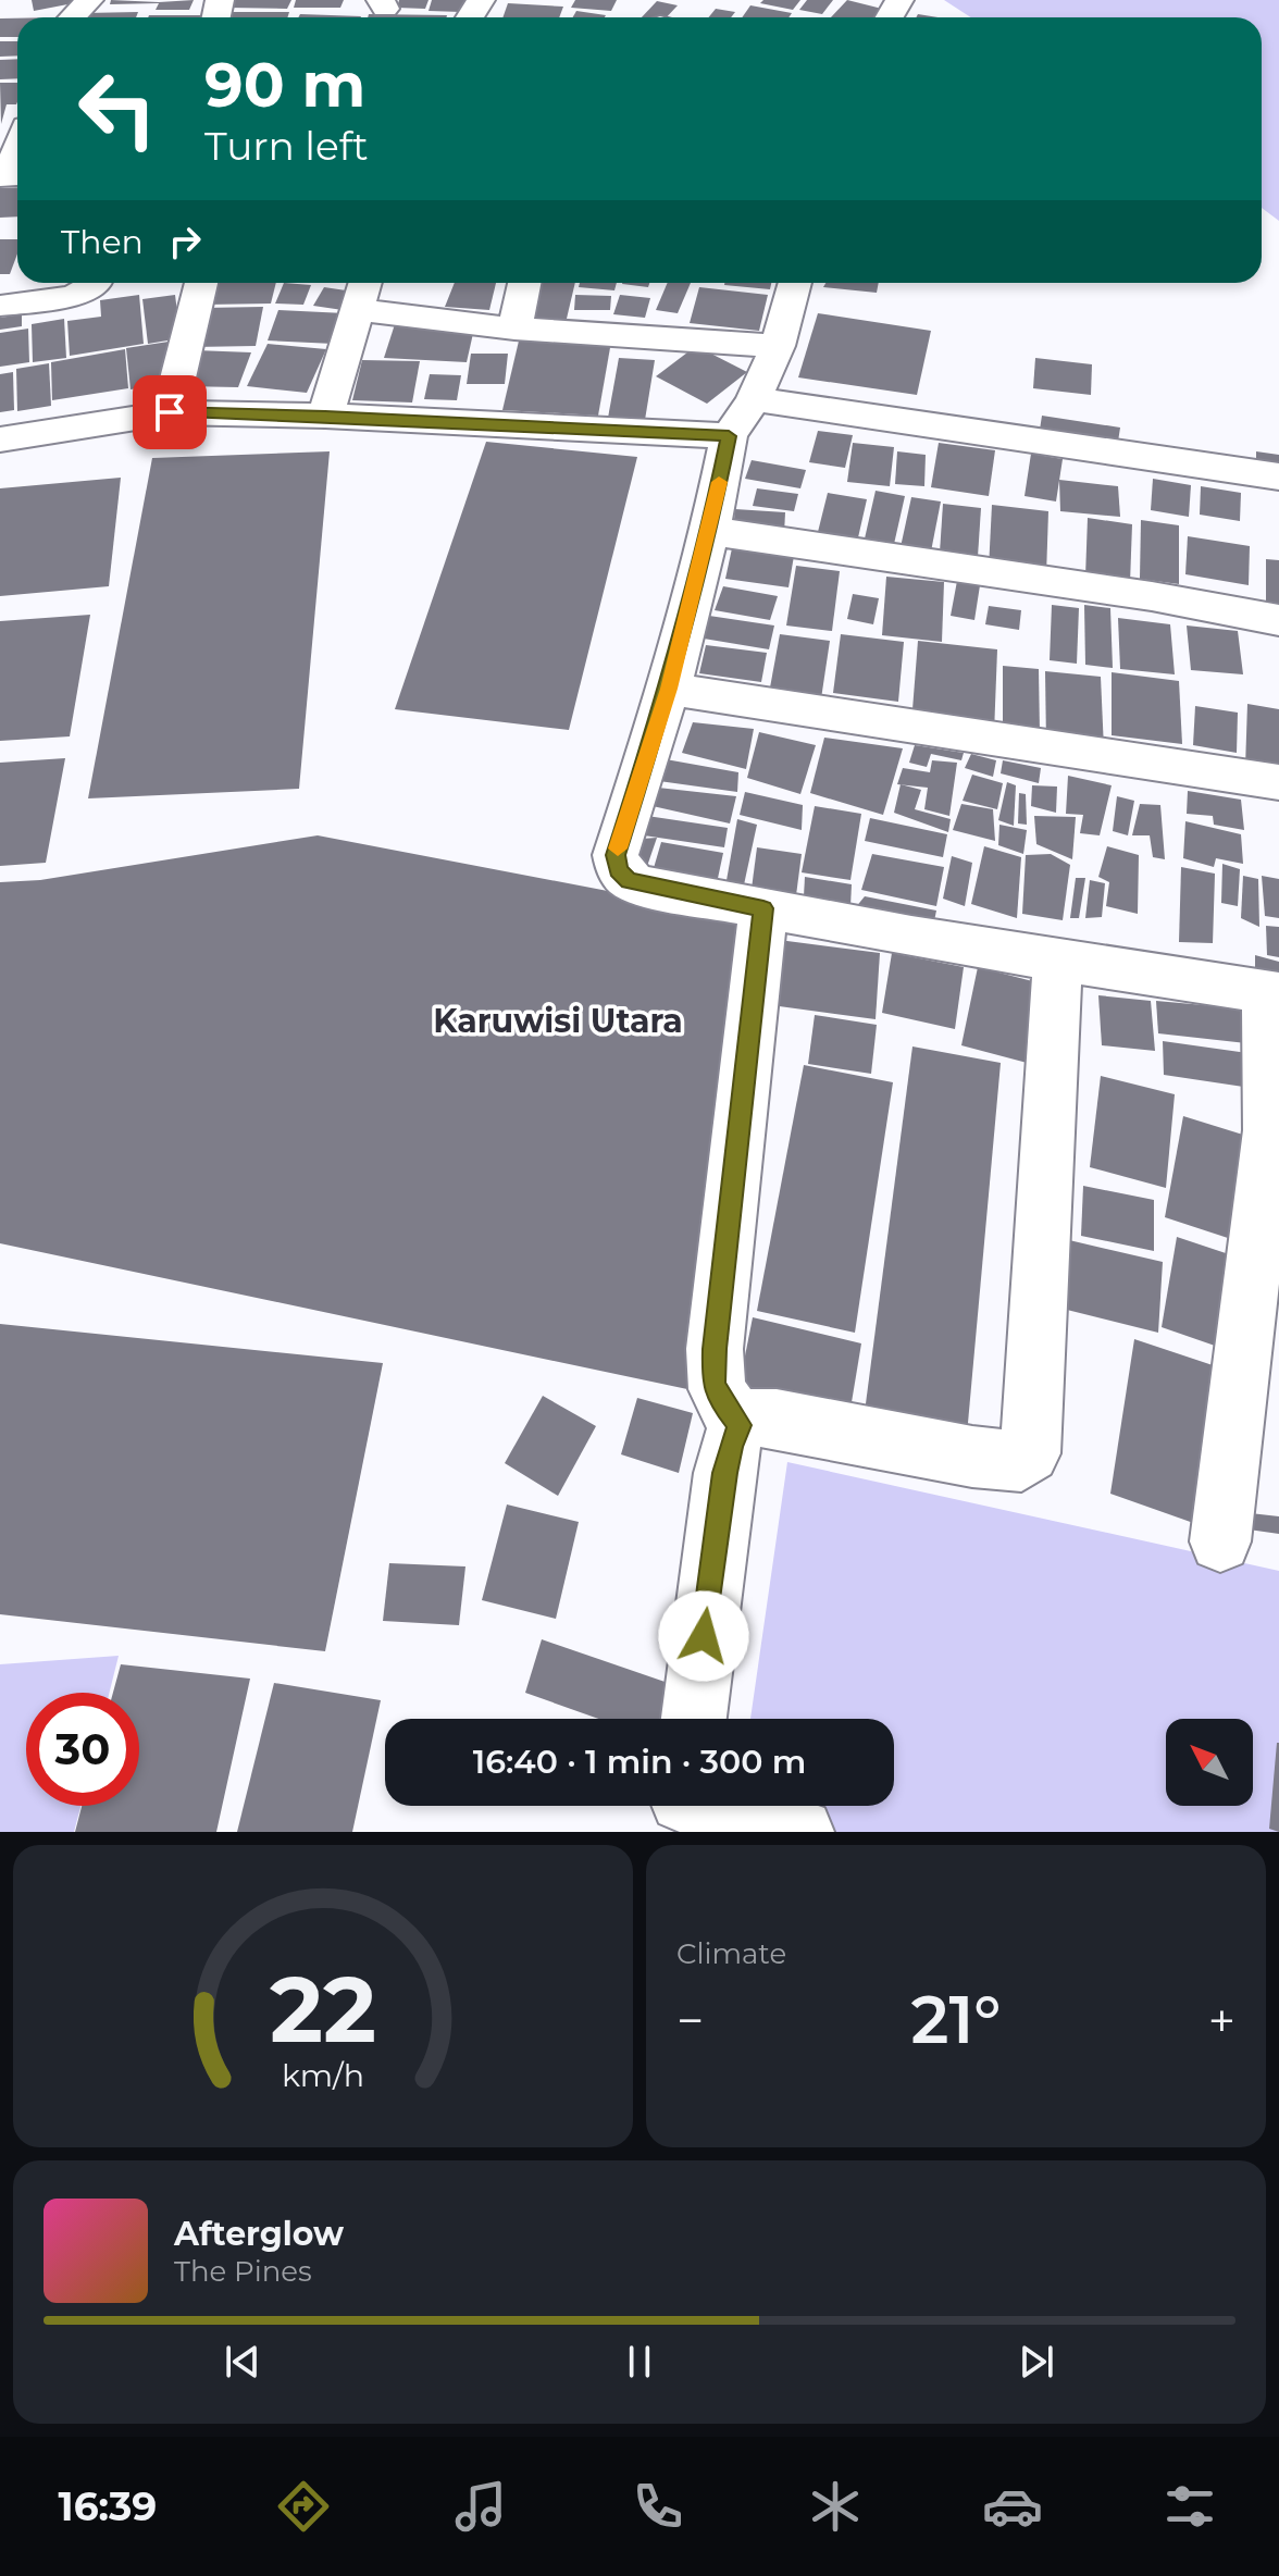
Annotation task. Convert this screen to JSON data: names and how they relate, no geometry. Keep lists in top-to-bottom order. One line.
{"districts":["Karuwisi Utara"],"north":"top left","page":{"turn":["90 m","Turn left"],"then":"Then","limit":"30","trip":"16:40 · 1 min · 300 m","tile":"Climate","heat":["−","21°","+"],"song":["Afterglow","The Pines"],"tabs":"16:39","gauge":["22","km/h"]}}
